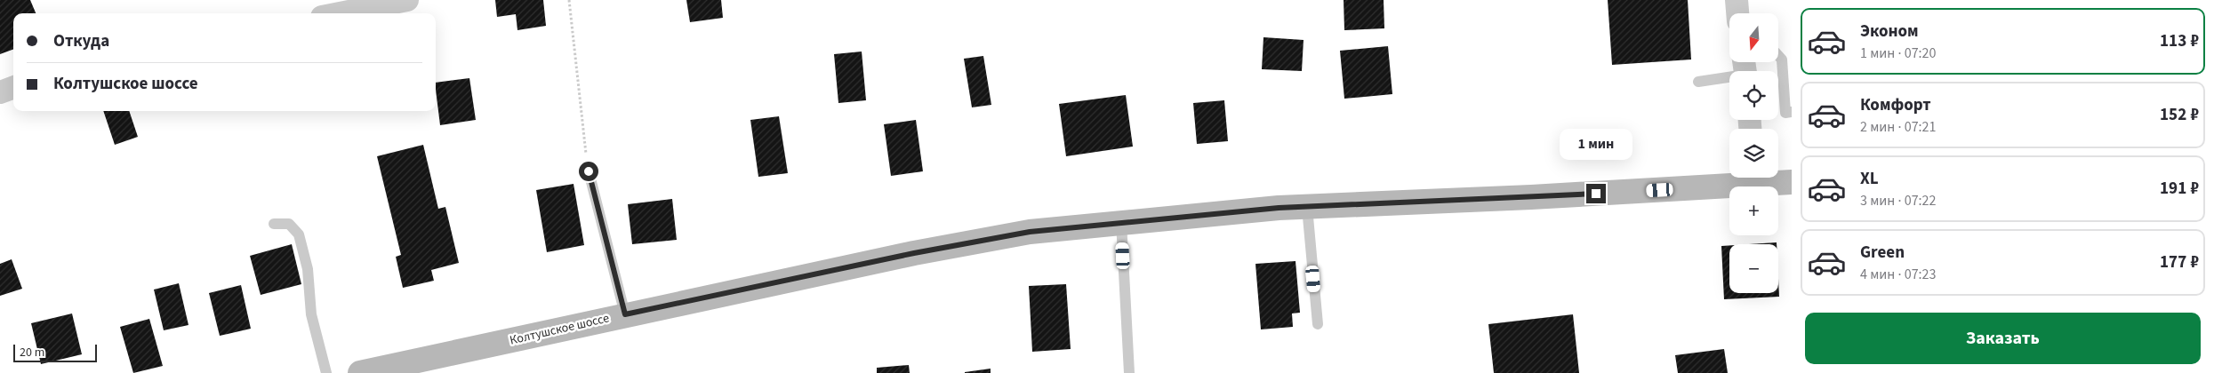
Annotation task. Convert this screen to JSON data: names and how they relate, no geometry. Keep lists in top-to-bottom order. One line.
{"streets":{"main road":["Колтушское шоссе"]},"scale_bar":"20 m","north":"bottom","page":{"list":[{"name":"Эконом","note":"1 мин · 07:20","value":"113 ₽"},{"name":"Комфорт","note":"2 мин · 07:21","value":"152 ₽"},{"name":"XL","note":"3 мин · 07:22","value":"191 ₽"},{"name":"Green","note":"4 мин · 07:23","value":"177 ₽"}],"map_buttons":["+","−"],"banner":["Откуда","Колтушское шоссе"],"bubble":"1 мин","buttons":"Заказать","scale":"20 m"}}
